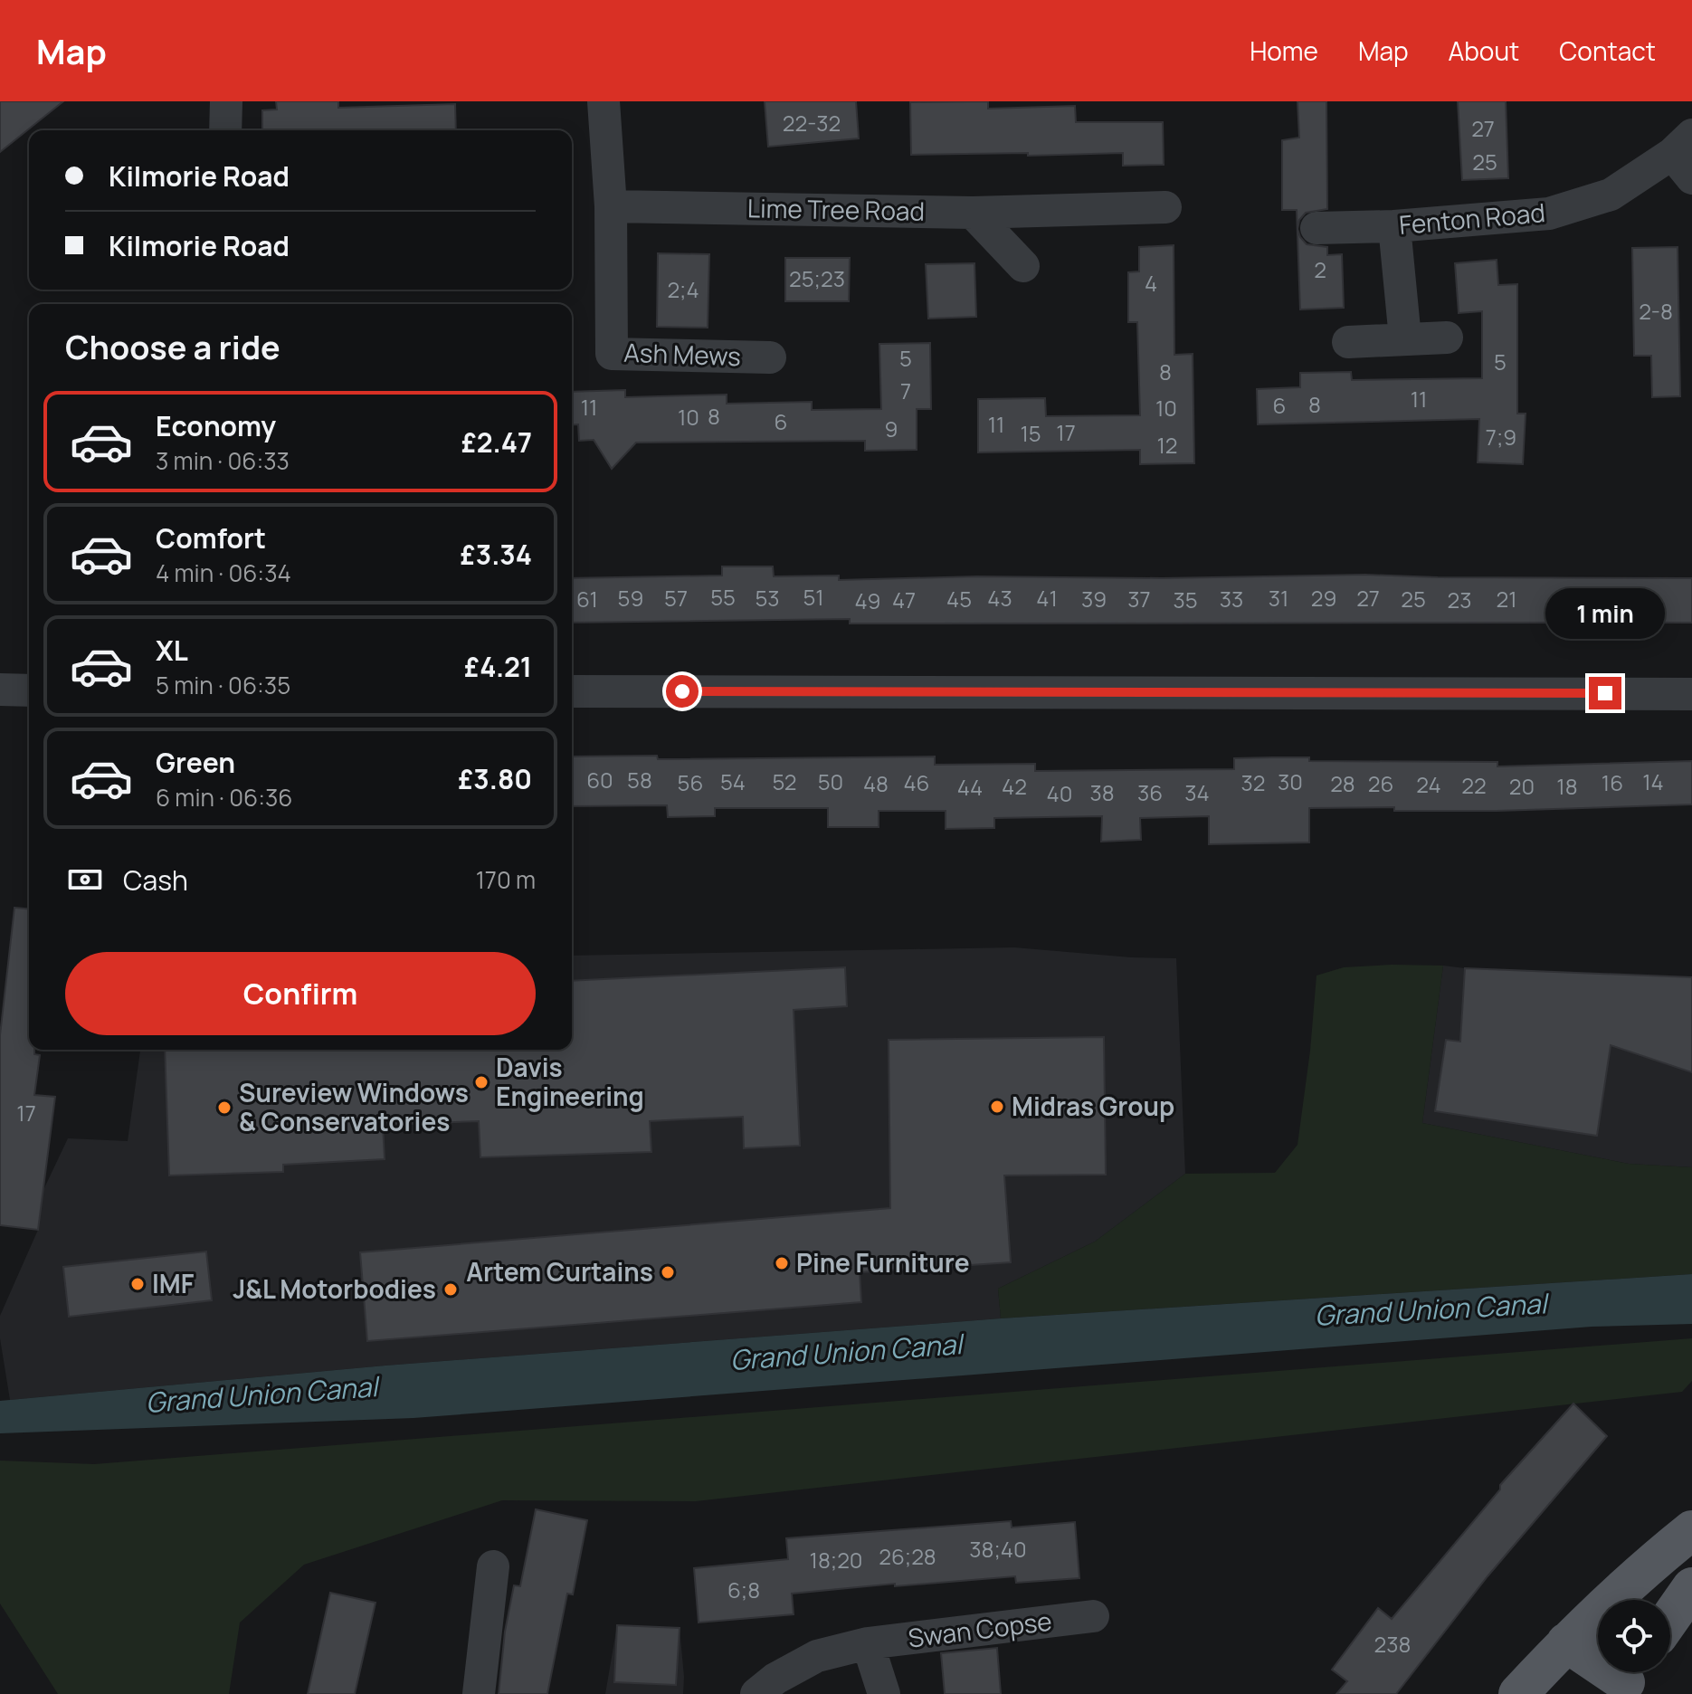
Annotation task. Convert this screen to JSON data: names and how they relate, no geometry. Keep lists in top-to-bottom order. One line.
{"streets":{"street":["Lime Tree Road","Fenton Road","Ash Mews","Swan Copse"]},"crossings":[["Lime Tree Road","Ash Mews"]],"water":["Grand Union Canal"],"places":["Davis Engineering","Midras Group","Sureview Windows & Conservatories","Pine Furniture","Artem Curtains","IMF","J&L Motorbodies"],"house_numbers":["22-32","27","25","2","25;23","4","2;4","2-8","5","5","8","7","11","8","6","11","10","8","10","6","11","9","17","15","7;9","12","55","51","59","57","53","43","41","31","29","27","61","45","39","37","33","25","21","47","35","23","49","60","58","54","52","50","30","14","56","46","32","16","48","28","26","24","22","42","20","18","44","38","36","34","40","17","38;40","26;28","18;20","6;8","238"],"page":{"header":"Map","nav":["Home","Map","About","Contact"],"banner":["Kilmorie Road","Kilmorie Road"],"heading":"Choose a ride","list":[{"name":"Economy","note":"3 min · 06:33","value":"£2.47"},{"name":"Comfort","note":"4 min · 06:34","value":"£3.34"},{"name":"XL","note":"5 min · 06:35","value":"£4.21"},{"name":"Green","note":"6 min · 06:36","value":"£3.80"}],"bubble":"1 min","pay":["Cash","170 m"],"buttons":"Confirm"}}
